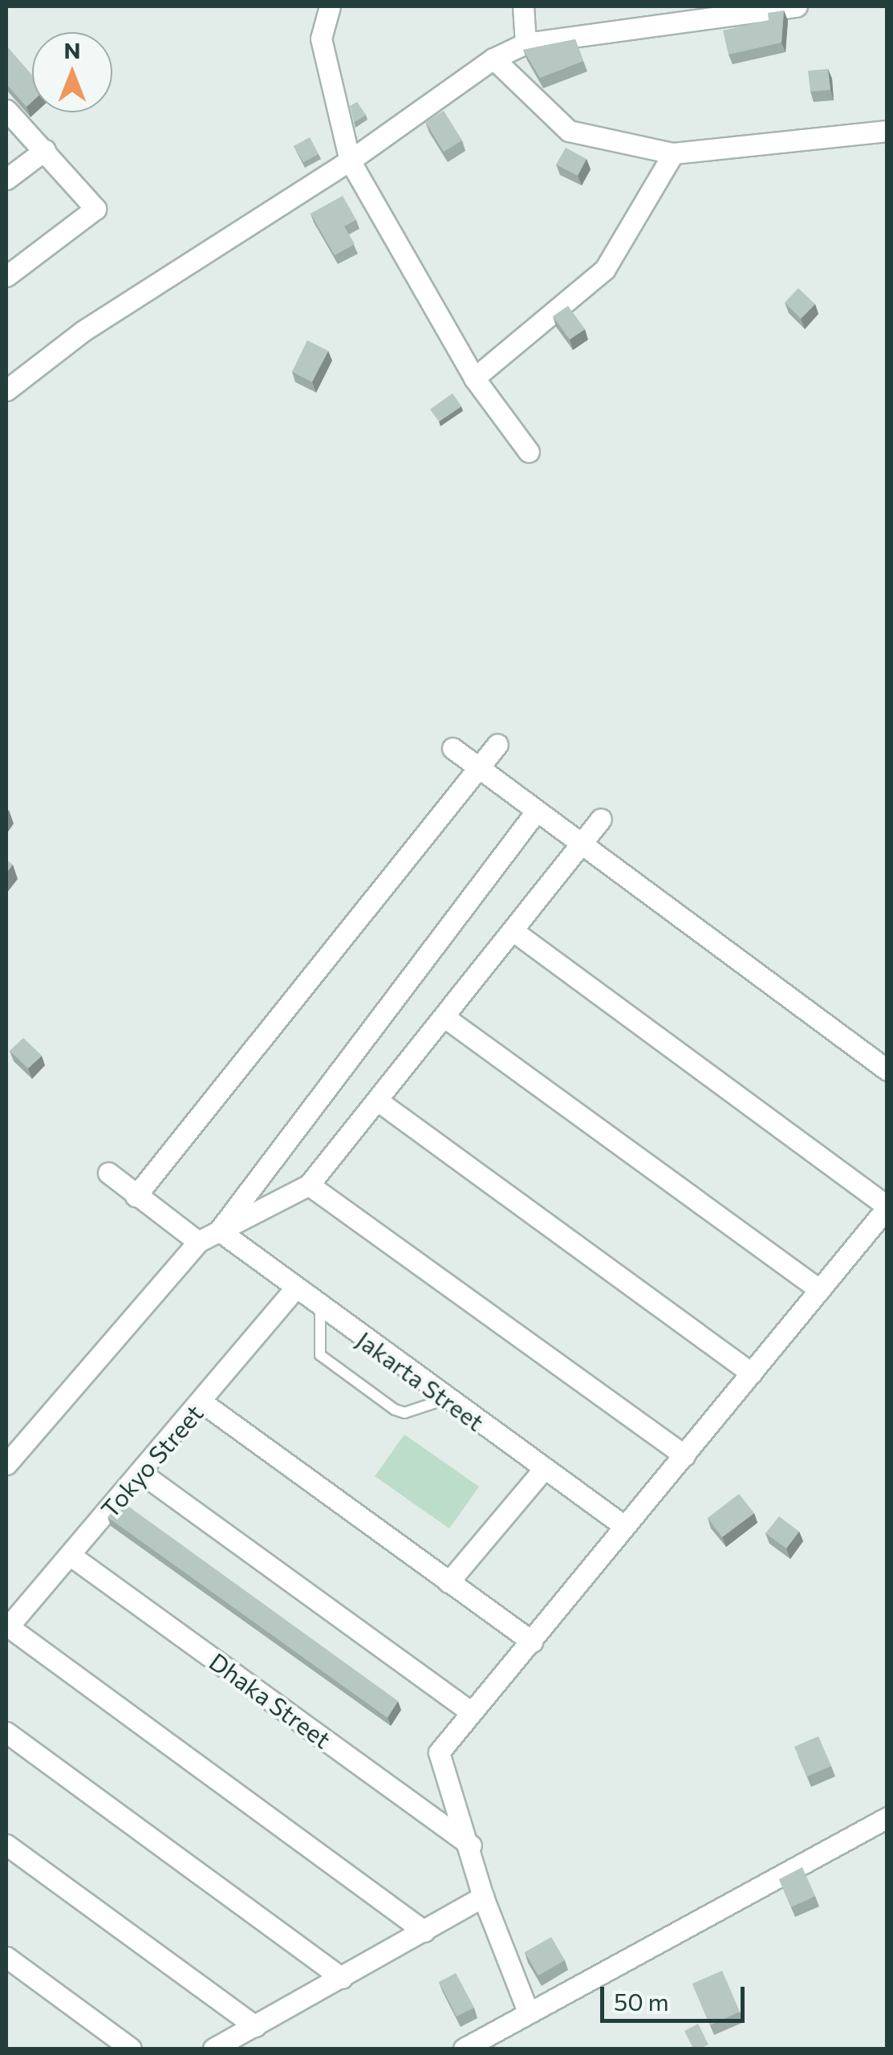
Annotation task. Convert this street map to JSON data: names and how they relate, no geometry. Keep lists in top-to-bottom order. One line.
{"streets":{"street":["Jakarta Street","Tokyo Street","Dhaka Street"]},"crossings":[["Jakarta Street","Tokyo Street"],["Tokyo Street","Dhaka Street"]],"scale_bar":"50 m","north":"top"}
